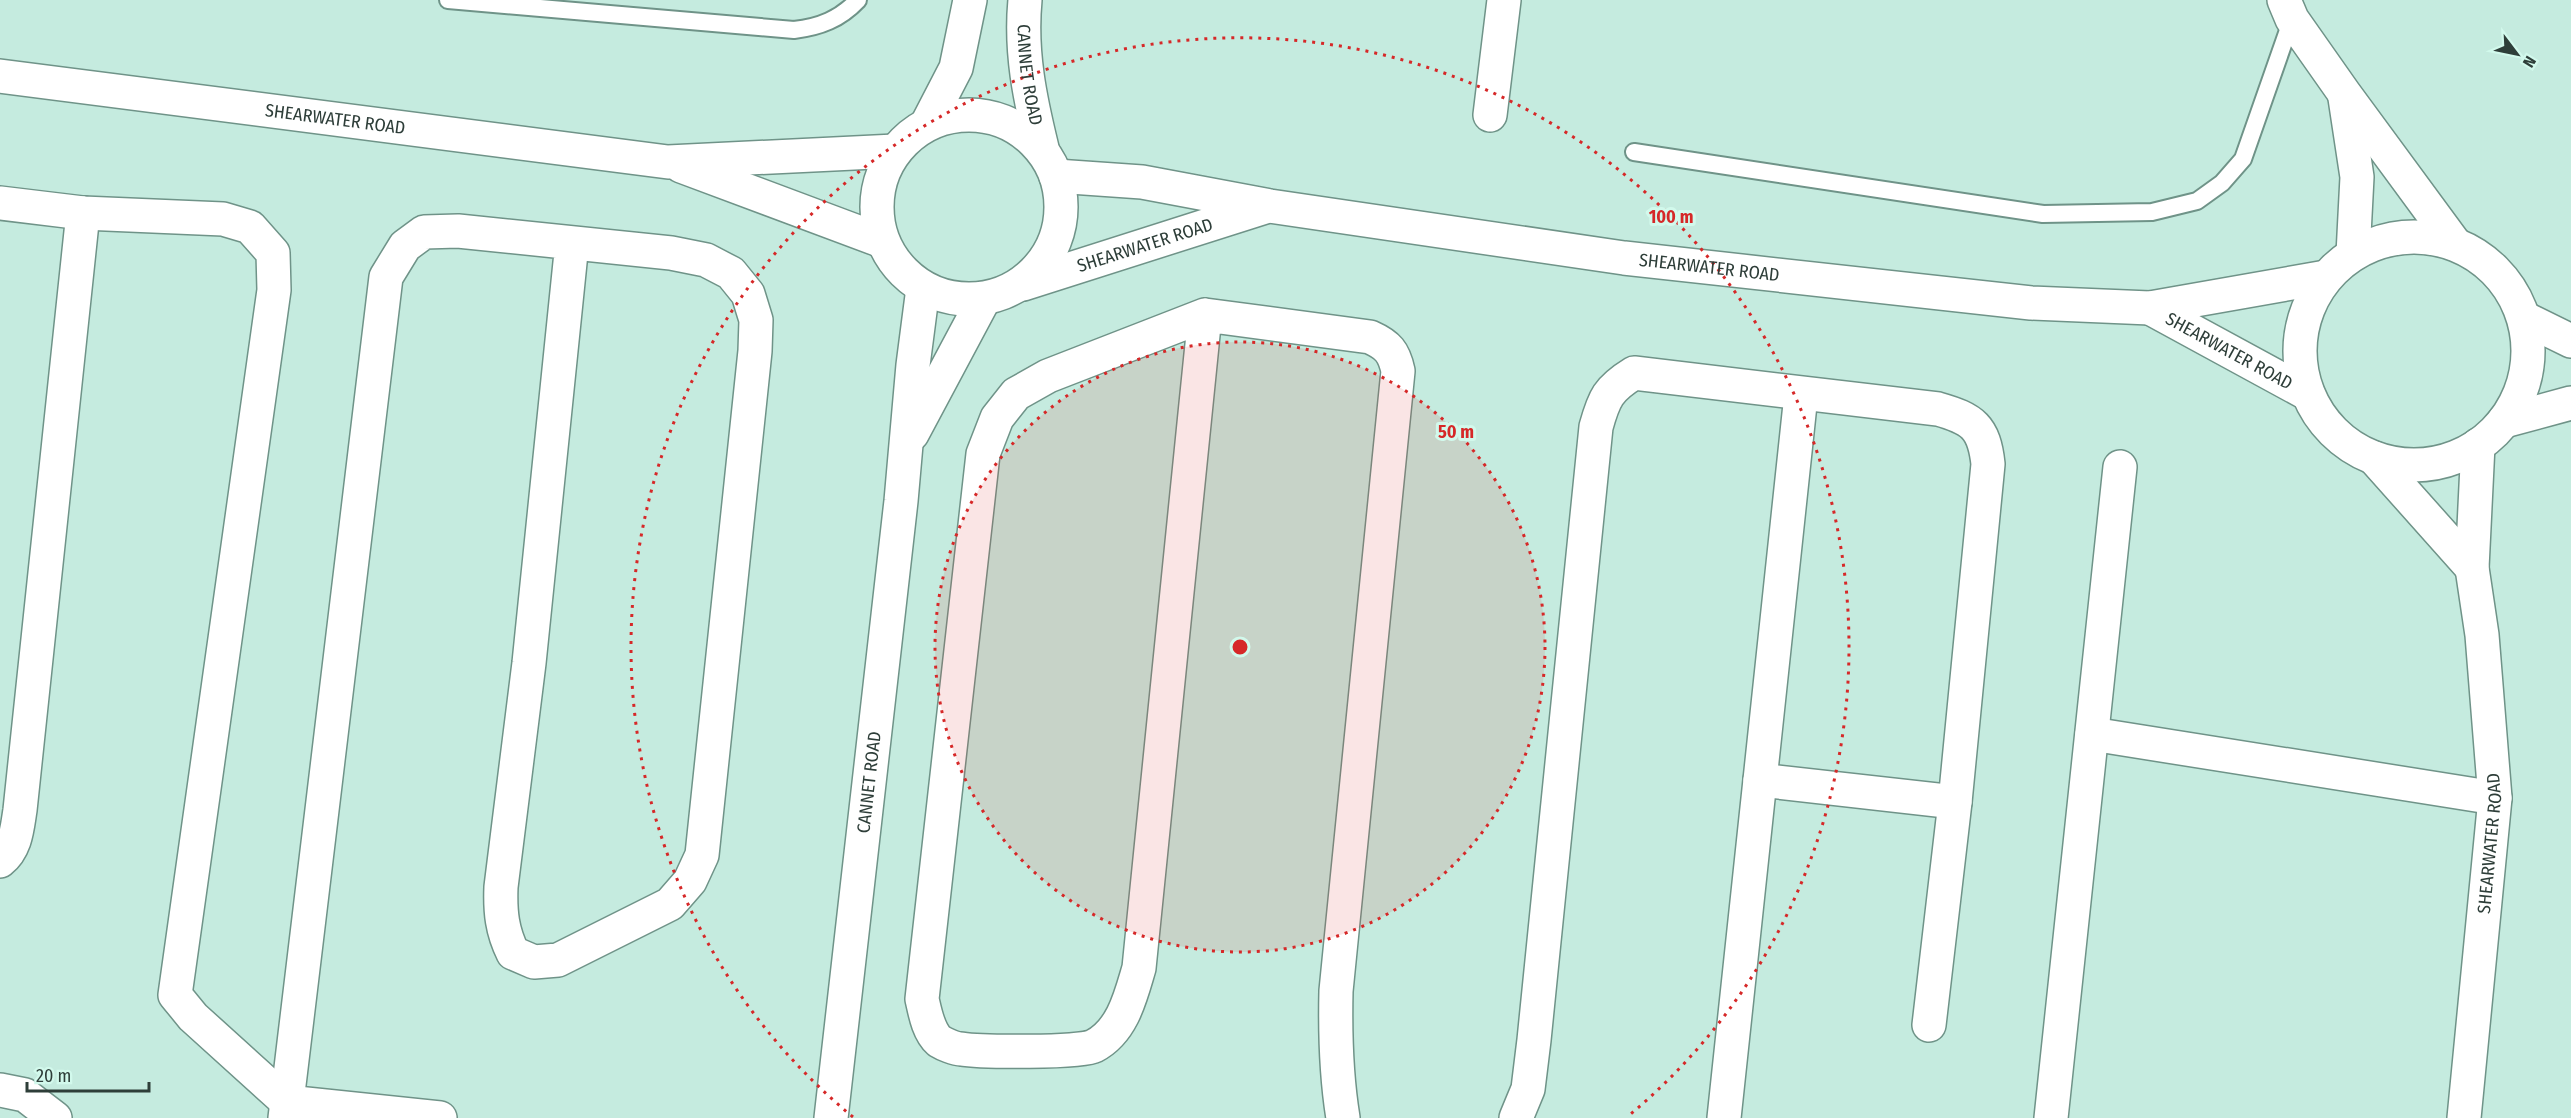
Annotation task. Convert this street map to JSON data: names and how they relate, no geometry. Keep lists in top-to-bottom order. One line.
{"streets":{"street":["CANNET ROAD","SHEARWATER ROAD"]},"crossings":[["CANNET ROAD","SHEARWATER ROAD"]],"scale_bar":"20 m","north":"bottom right","rings":["100 m","50 m"]}
